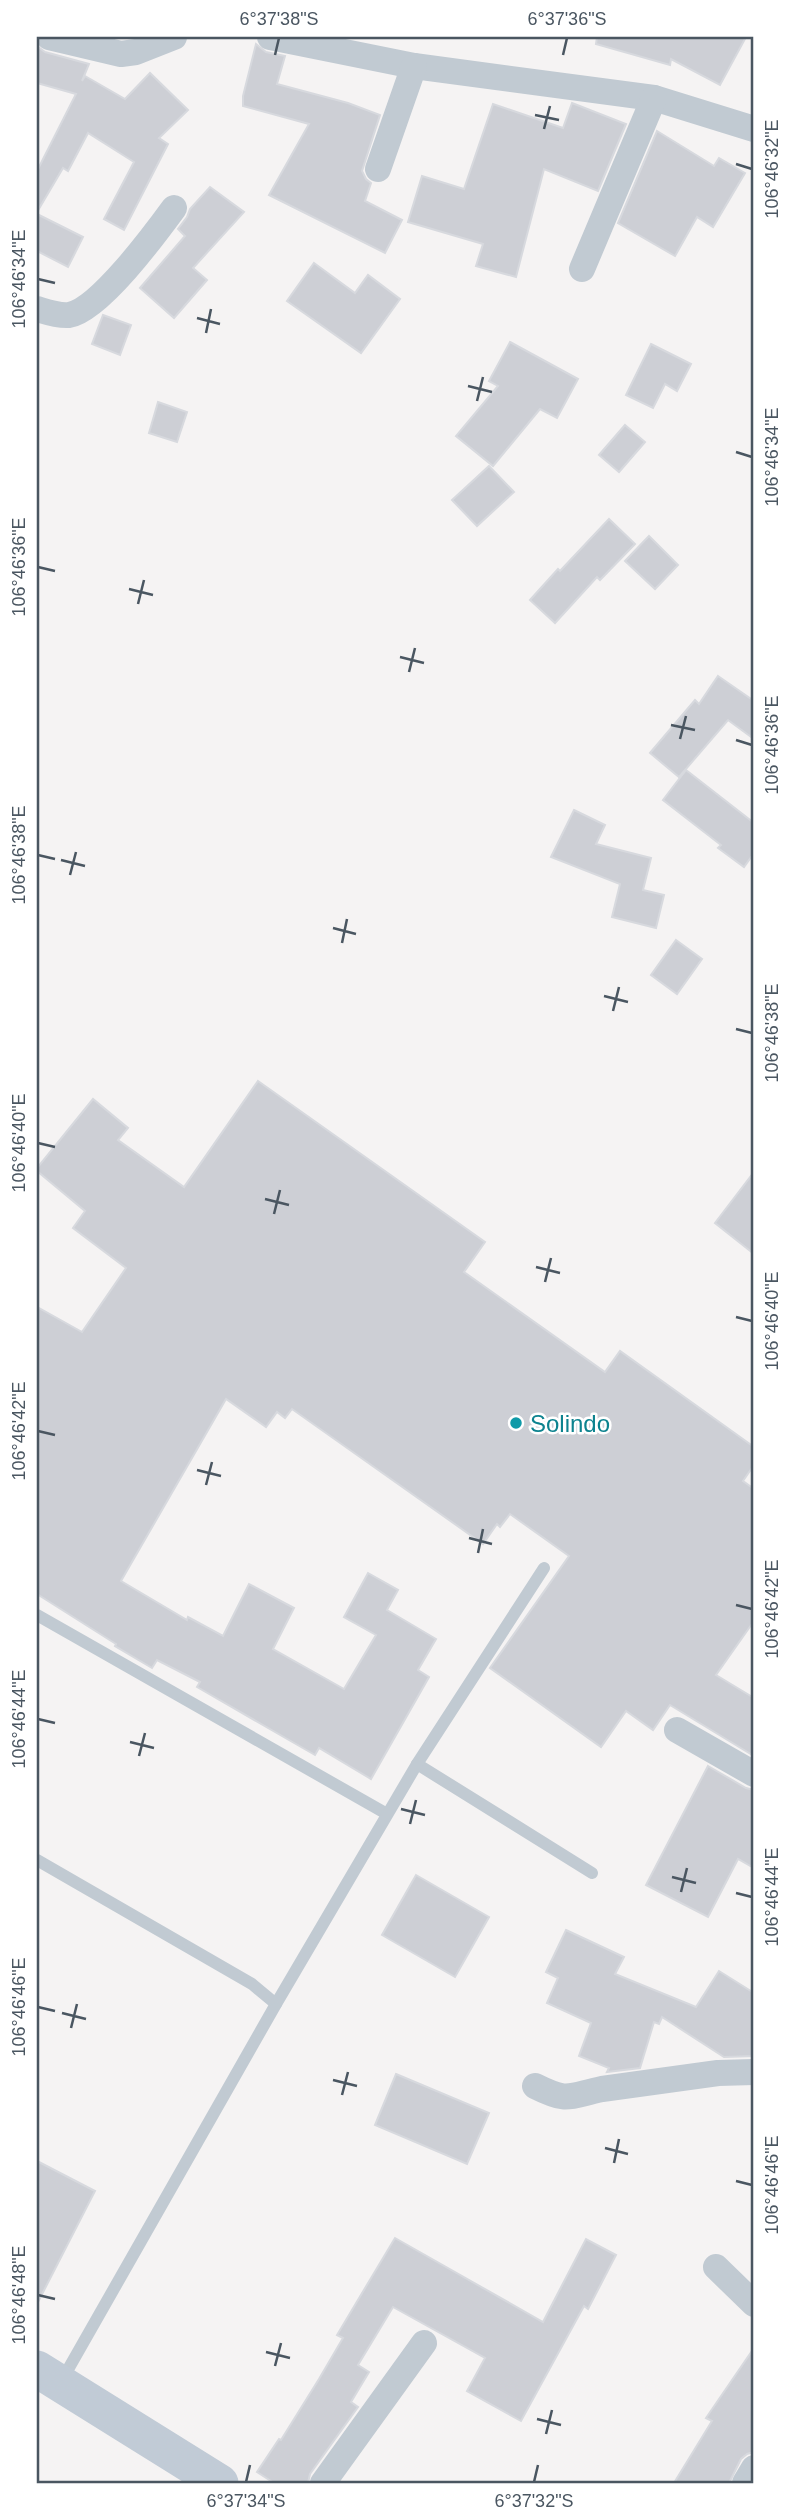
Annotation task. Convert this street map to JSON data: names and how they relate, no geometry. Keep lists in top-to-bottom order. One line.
{"places":["Solindo"],"coordinates":["6°37'38\"S","6°37'36\"S","106°46'32\"E","106°46'34\"E","106°46'36\"E","106°46'38\"E","106°46'40\"E","106°46'42\"E","106°46'44\"E","106°46'46\"E","106°46'48\"E","6°37'34\"S","6°37'32\"S"]}
